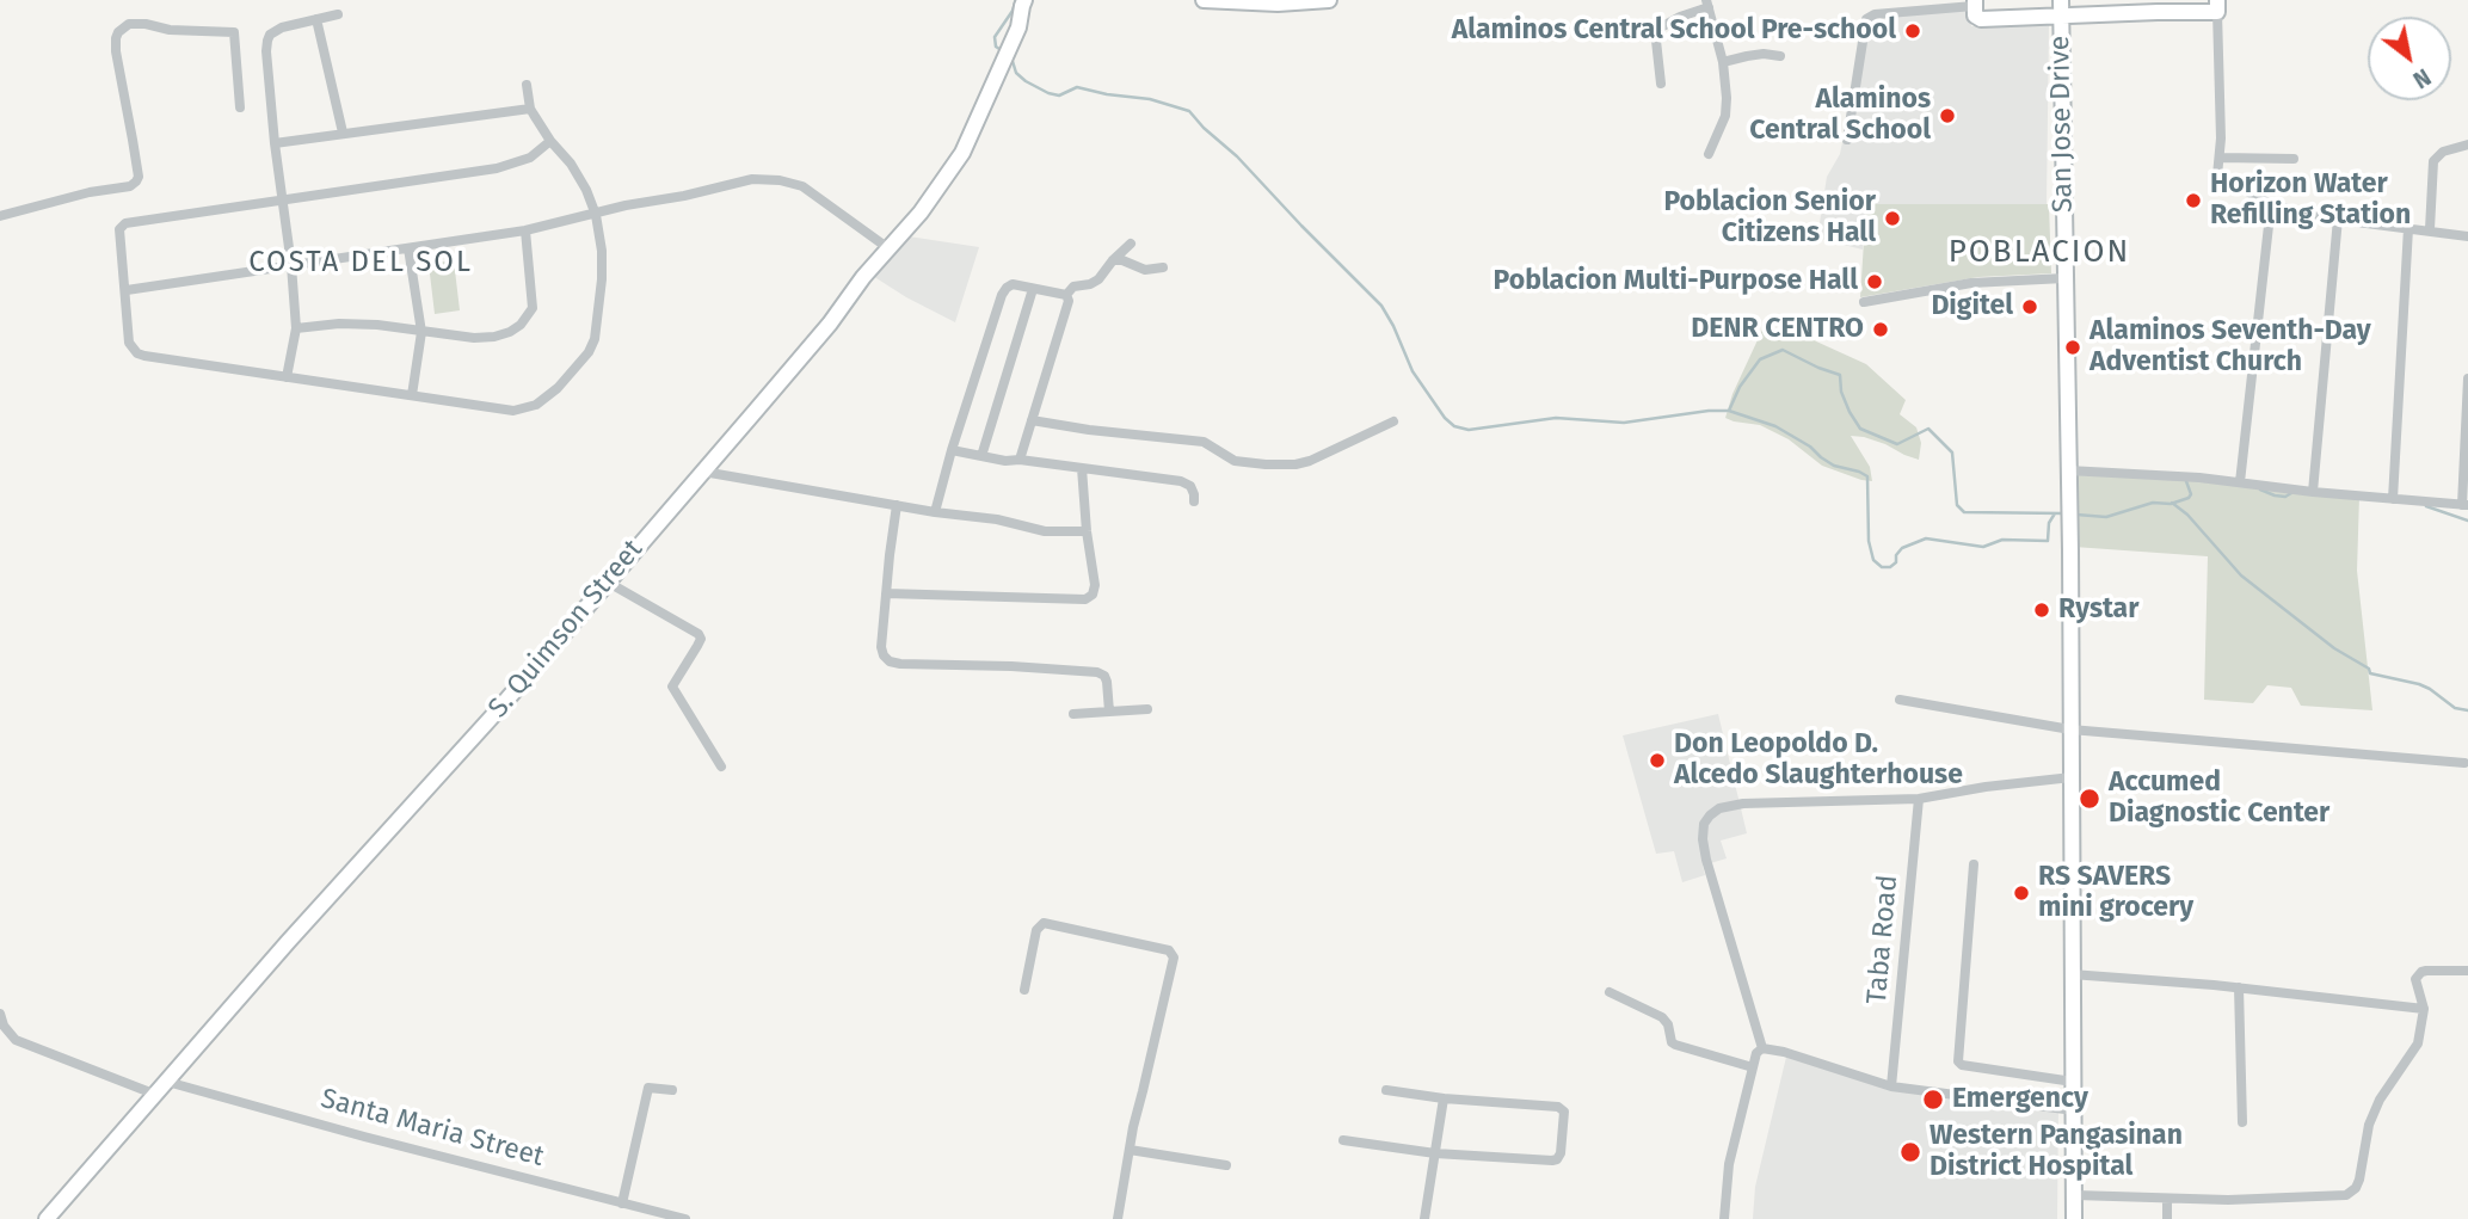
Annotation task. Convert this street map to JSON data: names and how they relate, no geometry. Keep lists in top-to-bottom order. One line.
{"streets":{"street":["San Jose Drive","S. Quimson Street","Taba Road","Santa Maria Street"]},"crossings":[["S. Quimson Street","Santa Maria Street"]],"districts":["POBLACION","COSTA DEL SOL"],"places":["Alaminos Central School Pre-school","Alaminos Central School","Horizon Water Refilling Station","Poblacion Senior Citizens Hall","Poblacion Multi-Purpose Hall","Digitel","DENR CENTRO","Alaminos Seventh-Day Adventist Church","Rystar","Don Leopoldo D. Alcedo Slaughterhouse","Accumed Diagnostic Center","RS SAVERS mini grocery","Emergency","Western Pangasinan District Hospital"],"north":"bottom right"}
